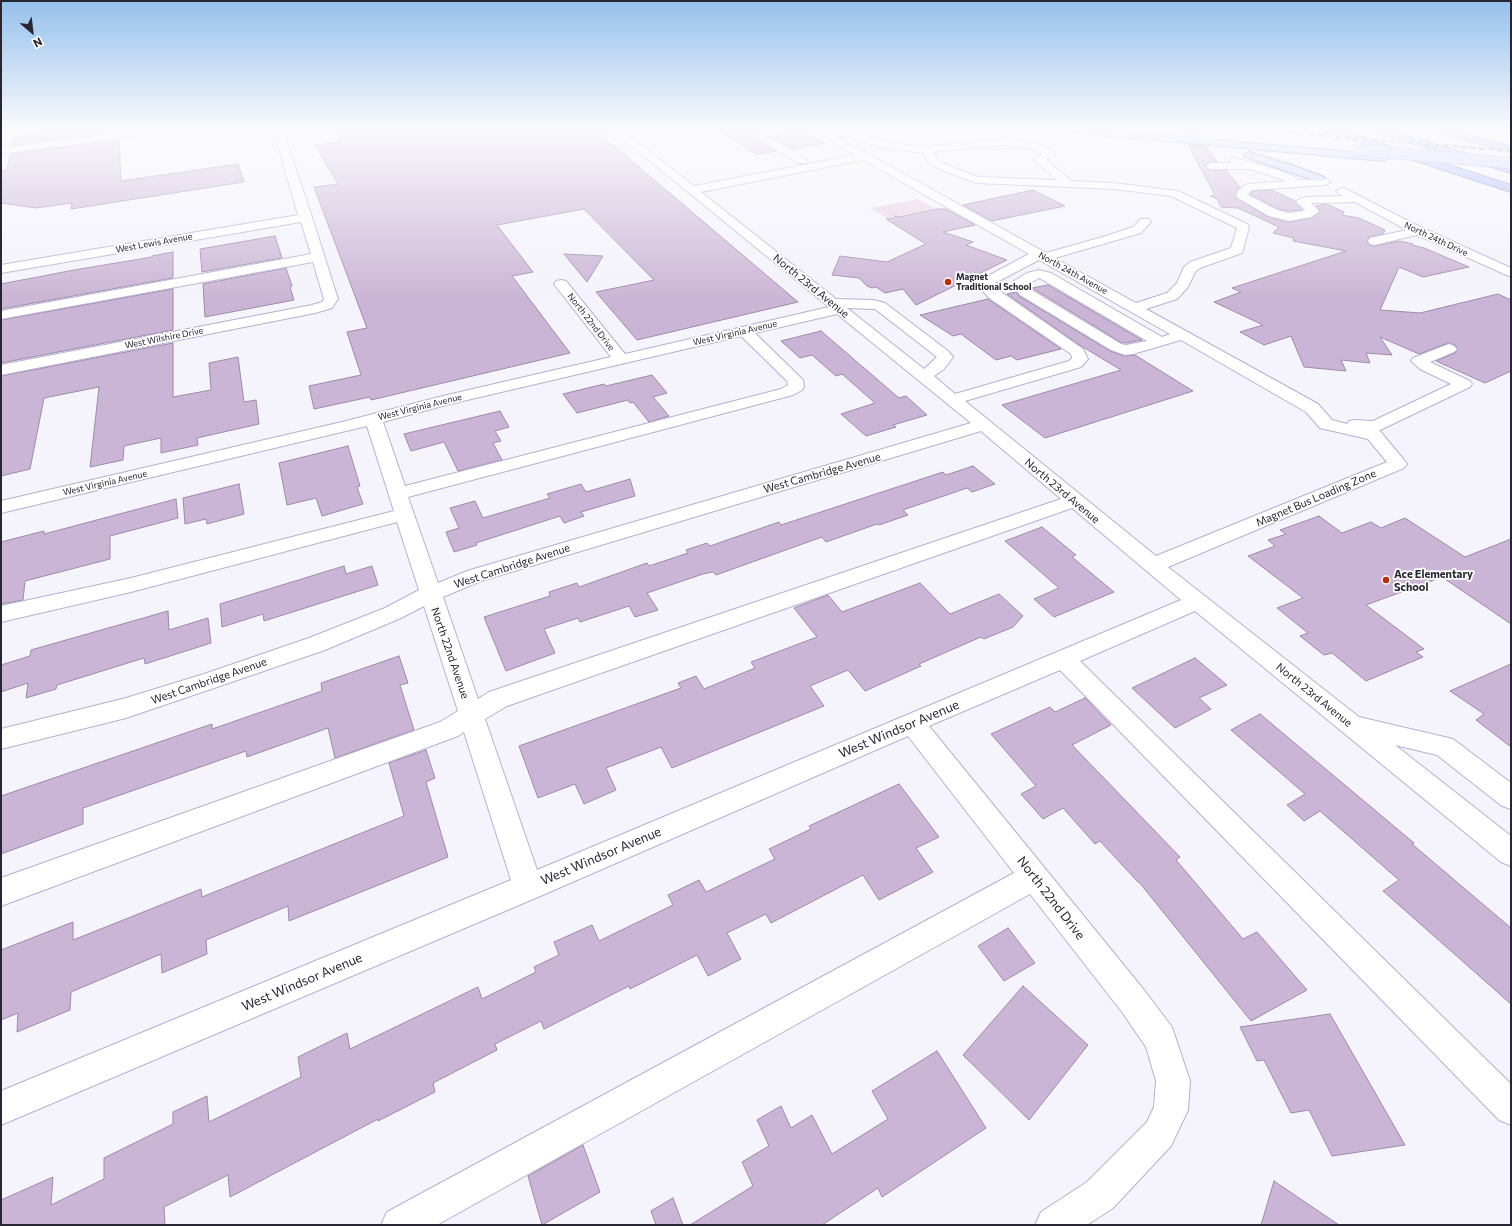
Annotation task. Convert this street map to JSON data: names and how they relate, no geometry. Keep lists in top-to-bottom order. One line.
{"streets":{"street":["North 24th Drive","West Lewis Avenue","North 24th Avenue","North 23rd Avenue","North 22nd Drive","West Virginia Avenue","West Wilshire Drive","West Cambridge Avenue","Magnet Bus Loading Zone","North 22nd Avenue","West Windsor Avenue"]},"crossings":[["North 24th Avenue","Magnet Bus Loading Zone"],["North 23rd Avenue","West Virginia Avenue"],["North 23rd Avenue","West Cambridge Avenue"],["North 23rd Avenue","Magnet Bus Loading Zone"],["North 23rd Avenue","West Windsor Avenue"],["North 22nd Drive","West Virginia Avenue"],["North 22nd Drive","West Windsor Avenue"],["West Virginia Avenue","North 22nd Avenue"],["West Cambridge Avenue","North 22nd Avenue"],["North 22nd Avenue","West Windsor Avenue"]],"places":["Magnet Traditional School","Ace Elementary School"],"north":"bottom right"}
